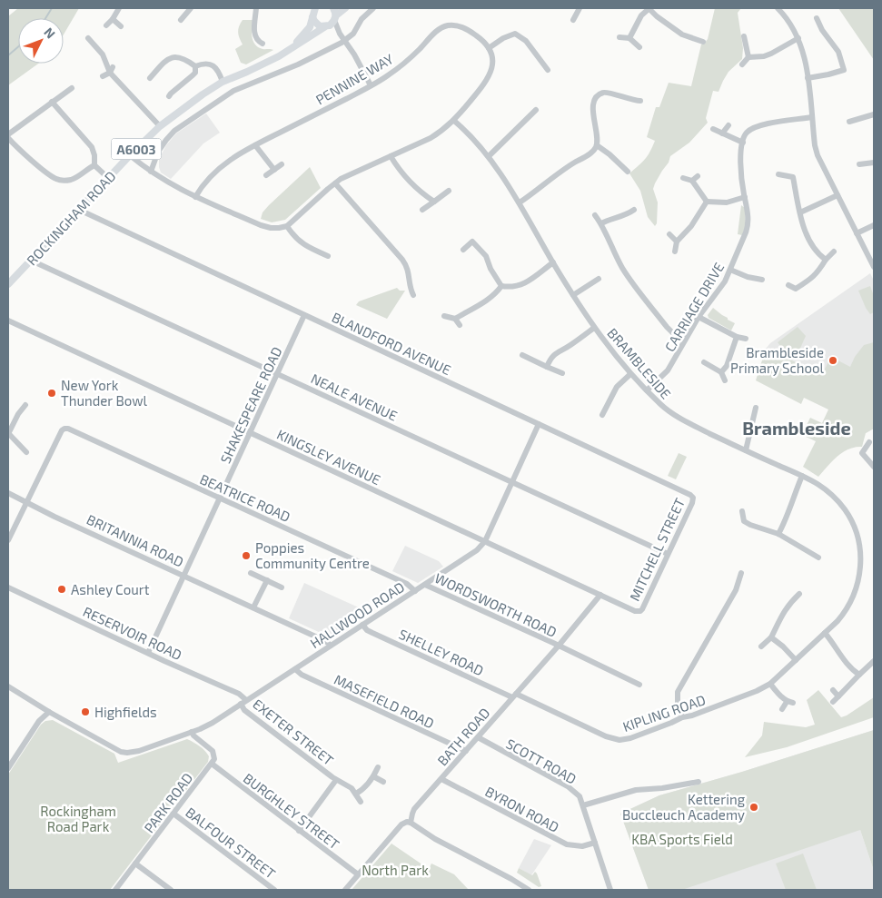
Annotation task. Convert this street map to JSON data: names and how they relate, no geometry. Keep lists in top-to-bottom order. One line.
{"streets":{"main road":["A6003","ROCKINGHAM ROAD"],"street":["PENNINE WAY","CARRIAGE DRIVE","BLANDFORD AVENUE","BRAMBLESIDE","NEALE AVENUE","SHAKESPEARE ROAD","KINGSLEY AVENUE","BEATRICE ROAD","BRITANNIA ROAD","MITCHELL STREET","WORDSWORTH ROAD","HALLWOOD ROAD","RESERVOIR ROAD","SHELLEY ROAD","MASEFIELD ROAD","KIPLING ROAD","EXETER STREET","BATH ROAD","SCOTT ROAD","PARK ROAD","BYRON ROAD","BURGHLEY STREET","BALFOUR STREET"]},"crossings":[["ROCKINGHAM ROAD","BLANDFORD AVENUE"],["ROCKINGHAM ROAD","NEALE AVENUE"],["CARRIAGE DRIVE","BRAMBLESIDE"],["BLANDFORD AVENUE","SHAKESPEARE ROAD"],["BLANDFORD AVENUE","MITCHELL STREET"],["BLANDFORD AVENUE","HALLWOOD ROAD"],["BRAMBLESIDE","KIPLING ROAD"],["NEALE AVENUE","SHAKESPEARE ROAD"],["NEALE AVENUE","MITCHELL STREET"],["NEALE AVENUE","HALLWOOD ROAD"],["SHAKESPEARE ROAD","KINGSLEY AVENUE"],["SHAKESPEARE ROAD","BEATRICE ROAD"],["SHAKESPEARE ROAD","BRITANNIA ROAD"],["SHAKESPEARE ROAD","RESERVOIR ROAD"],["KINGSLEY AVENUE","MITCHELL STREET"],["KINGSLEY AVENUE","HALLWOOD ROAD"],["KINGSLEY AVENUE","BATH ROAD"],["BEATRICE ROAD","BRITANNIA ROAD"],["BEATRICE ROAD","HALLWOOD ROAD"],["BRITANNIA ROAD","HALLWOOD ROAD"],["WORDSWORTH ROAD","HALLWOOD ROAD"],["WORDSWORTH ROAD","BATH ROAD"],["HALLWOOD ROAD","RESERVOIR ROAD"],["HALLWOOD ROAD","SHELLEY ROAD"],["HALLWOOD ROAD","MASEFIELD ROAD"],["HALLWOOD ROAD","EXETER STREET"],["SHELLEY ROAD","KIPLING ROAD"],["SHELLEY ROAD","BATH ROAD"],["MASEFIELD ROAD","BATH ROAD"],["KIPLING ROAD","BATH ROAD"],["BATH ROAD","SCOTT ROAD"],["BATH ROAD","BYRON ROAD"],["SCOTT ROAD","BYRON ROAD"],["PARK ROAD","BURGHLEY STREET"],["PARK ROAD","BALFOUR STREET"]],"districts":["Brambleside"],"parks":["Rockingham Road Park","KBA Sports Field","North Park"],"places":["Brambleside Primary School","New York Thunder Bowl","Poppies Community Centre","Ashley Court","Highfields","Kettering Buccleuch Academy"],"north":"top right"}
